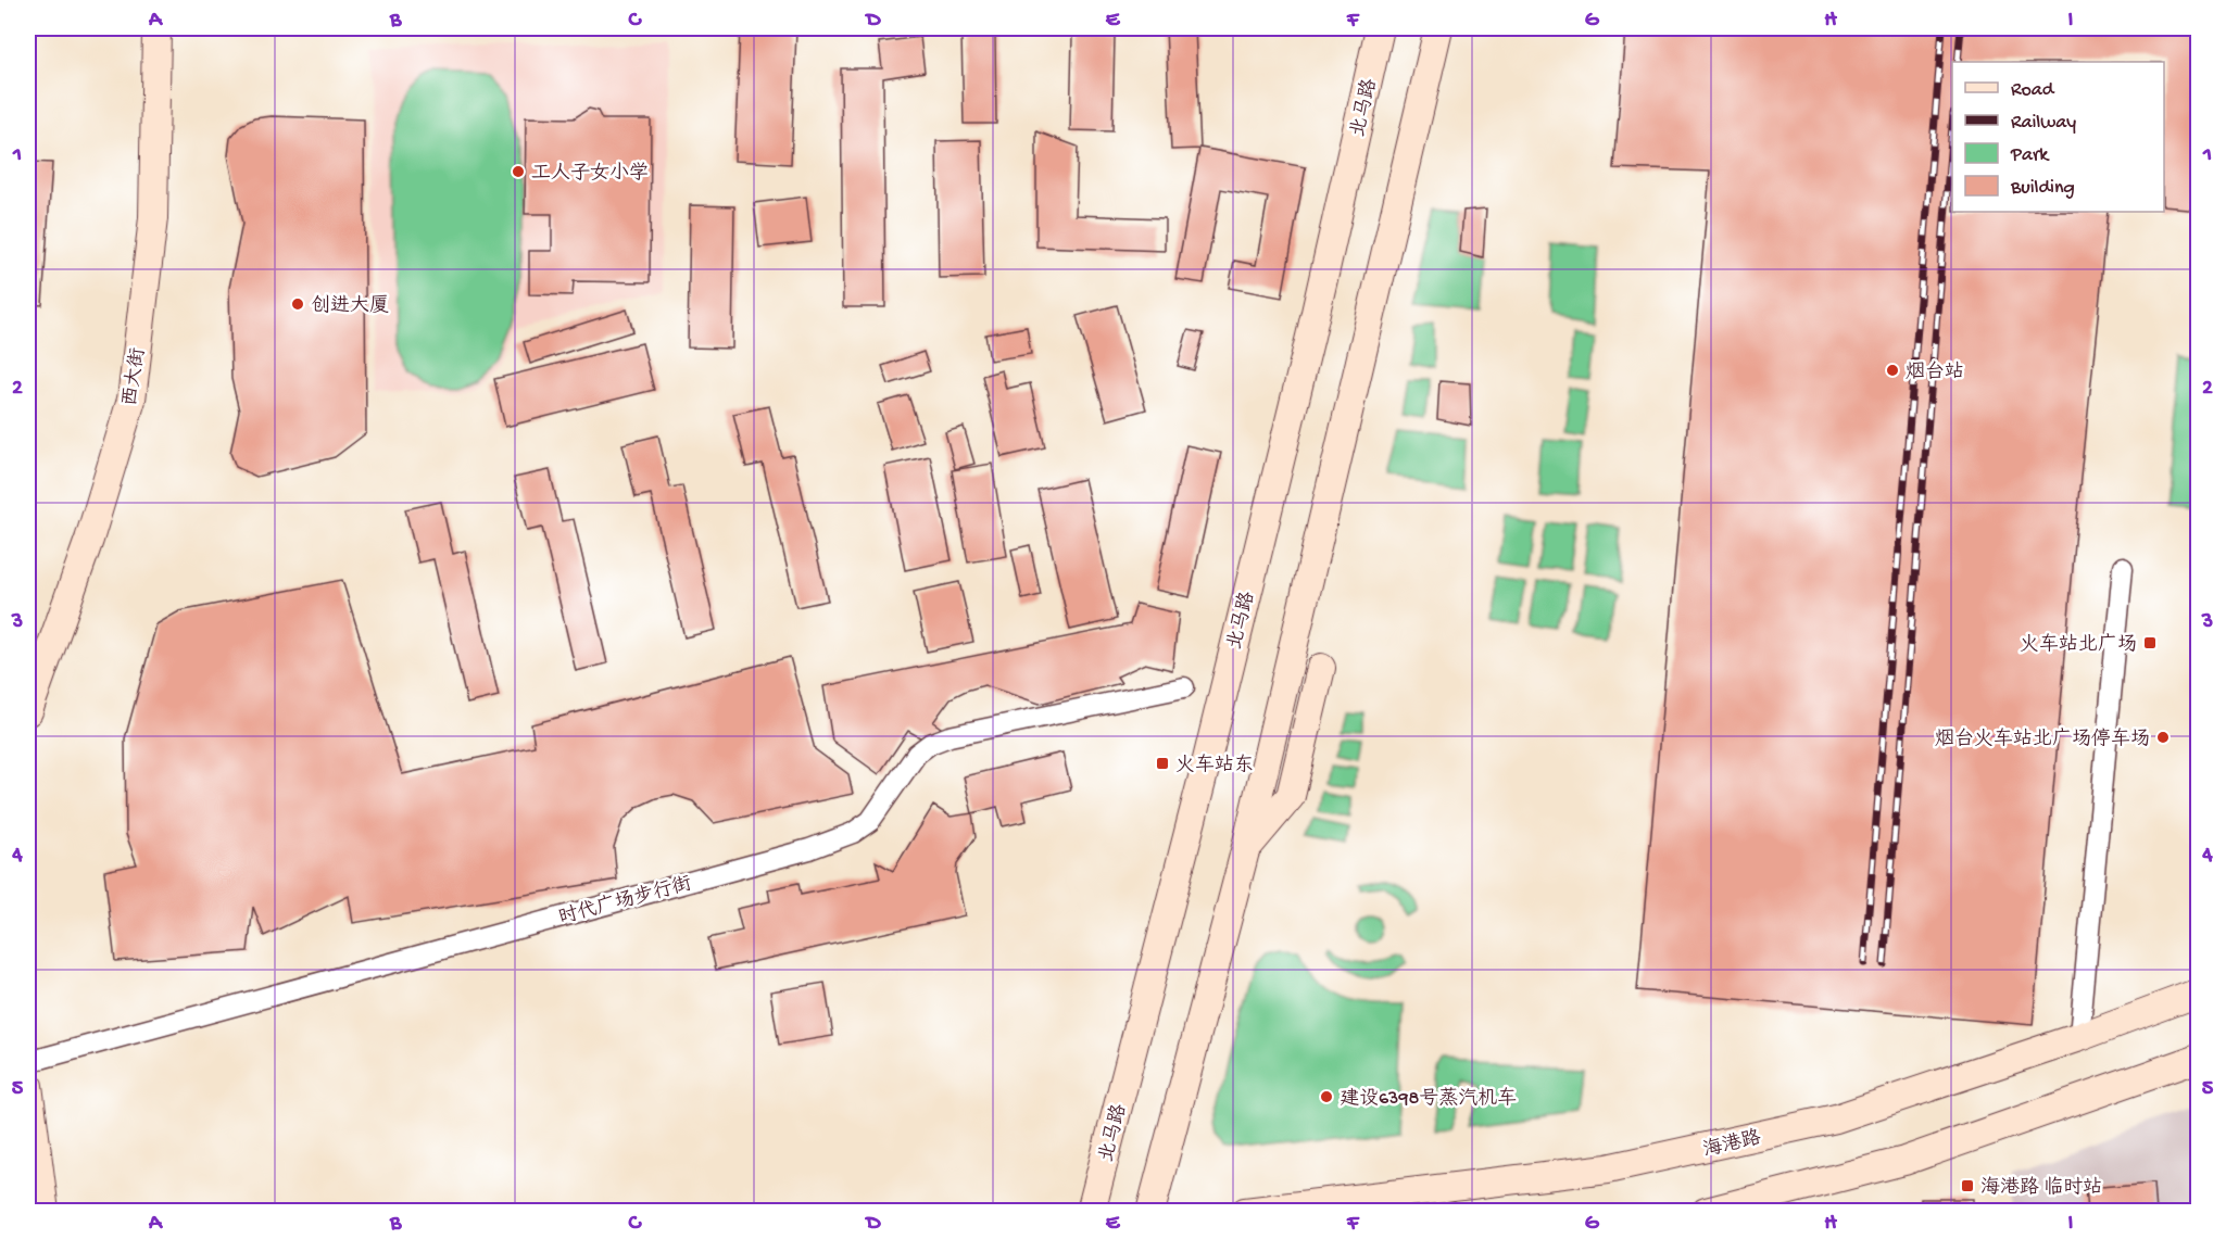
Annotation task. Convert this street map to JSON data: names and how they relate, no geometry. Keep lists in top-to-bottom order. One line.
{"streets":{"main road":["北马路","西大街","海港路"],"street":["时代广场步行街"]},"places":{"other":["工人子女小学","创进大厦","烟台站","烟台火车站北广场停车场","建设6398号蒸汽机车"],"transit":["火车站北广场","火车站东","海港路 临时站"]},"legend":["Road","Railway","Park","Building"],"grid":{"columns":["A","B","C","D","E","F","G","H","I"],"rows":["1","2","3","4","5"]}}
